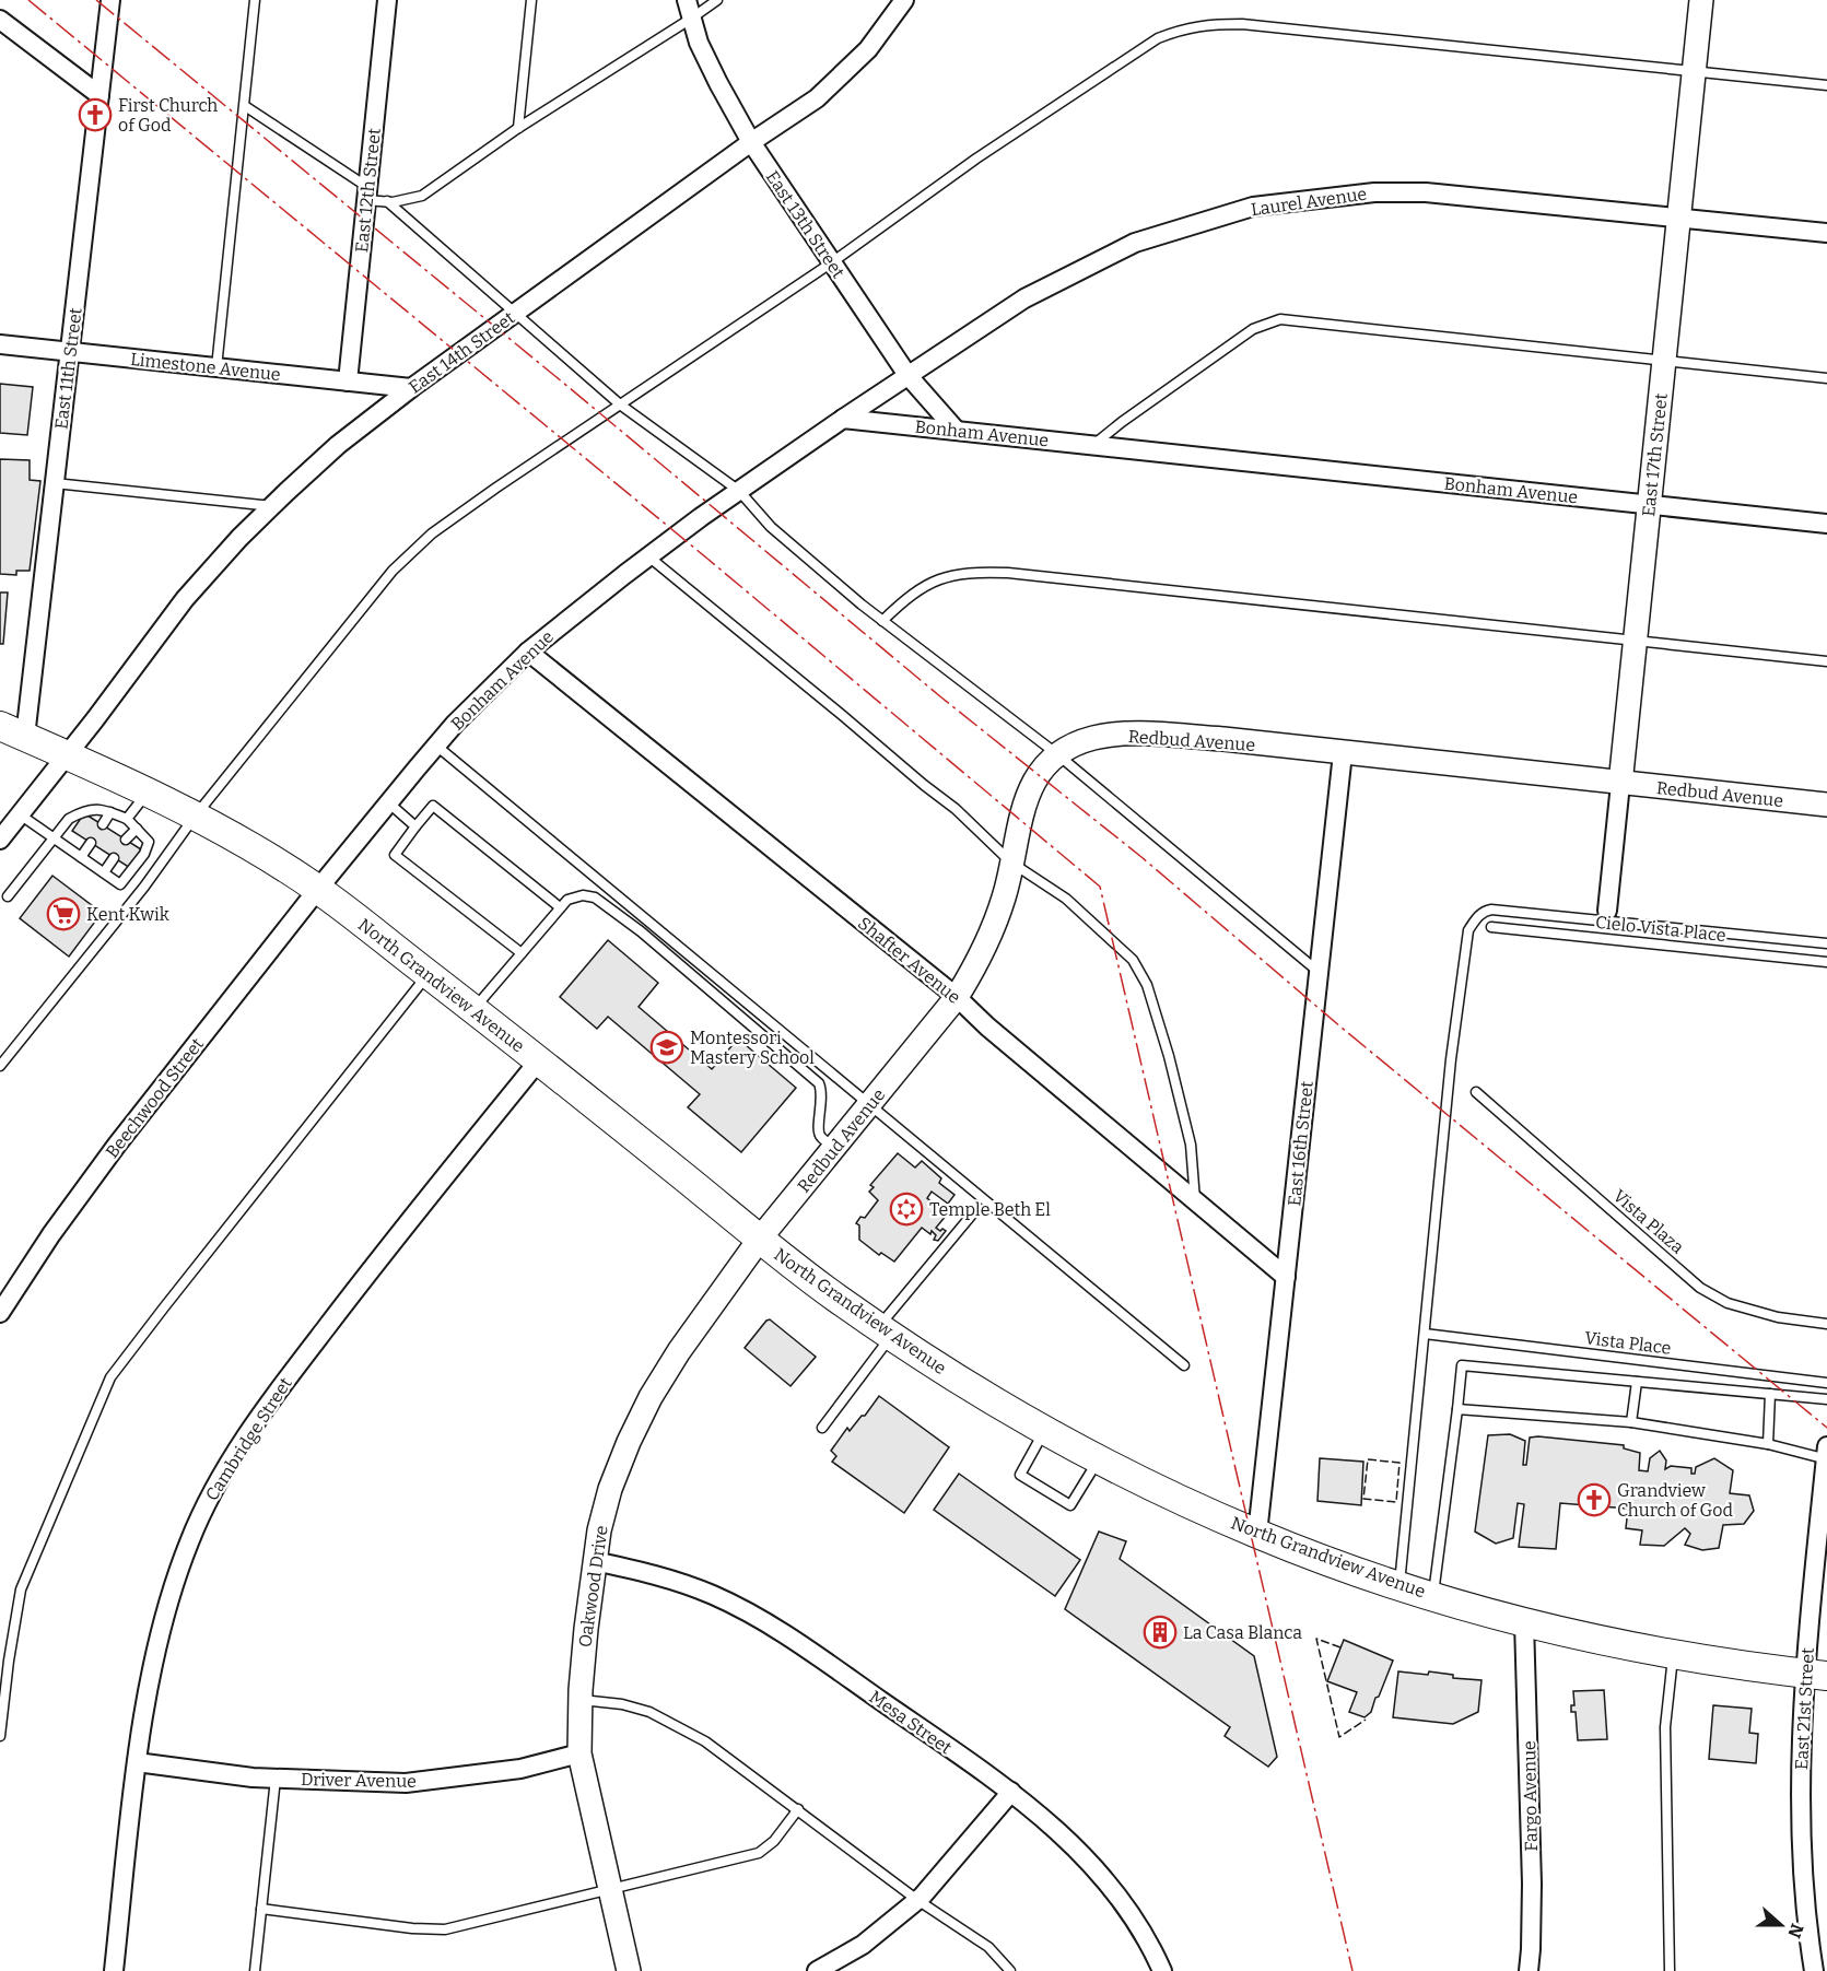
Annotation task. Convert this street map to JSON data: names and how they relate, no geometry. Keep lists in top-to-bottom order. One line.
{"streets":{"main road":["North Grandview Avenue"],"street":["East 12th Street","Laurel Avenue","East 13th Street","East 14th Street","Limestone Avenue","East 11th Street","Bonham Avenue","East 17th Street","Redbud Avenue","Shafter Avenue","Beechwood Street","East 16th Street","Cambridge Street","Oakwood Drive","East 21st Street","Mesa Street","Driver Avenue","Fargo Avenue"],"lane":["Cielo Vista Place","Vista Plaza","Vista Place"]},"crossings":[["East 12th Street","Limestone Avenue"],["Laurel Avenue","East 13th Street"],["Laurel Avenue","Bonham Avenue"],["Laurel Avenue","East 17th Street"],["East 13th Street","East 14th Street"],["East 13th Street","Bonham Avenue"],["East 14th Street","Limestone Avenue"],["East 14th Street","North Grandview Avenue"],["Limestone Avenue","East 11th Street"],["East 11th Street","North Grandview Avenue"],["Bonham Avenue","East 17th Street"],["Bonham Avenue","Shafter Avenue"],["Bonham Avenue","North Grandview Avenue"],["Bonham Avenue","Beechwood Street"],["East 17th Street","Redbud Avenue"],["Redbud Avenue","Shafter Avenue"],["Redbud Avenue","North Grandview Avenue"],["Redbud Avenue","East 16th Street"],["Redbud Avenue","Oakwood Drive"],["Shafter Avenue","East 16th Street"],["North Grandview Avenue","Beechwood Street"],["North Grandview Avenue","East 16th Street"],["North Grandview Avenue","Cambridge Street"],["North Grandview Avenue","Oakwood Drive"],["North Grandview Avenue","East 21st Street"],["North Grandview Avenue","Fargo Avenue"],["Cambridge Street","Driver Avenue"],["Oakwood Drive","Mesa Street"],["Oakwood Drive","Driver Avenue"]],"places":{"church":["First Church of God","Grandview Church of God"],"supermarket":["Kent Kwik"],"school or university":["Montessori Mastery School"],"synagogue":["Temple Beth El"],"building":["La Casa Blanca"]},"north":"right"}
